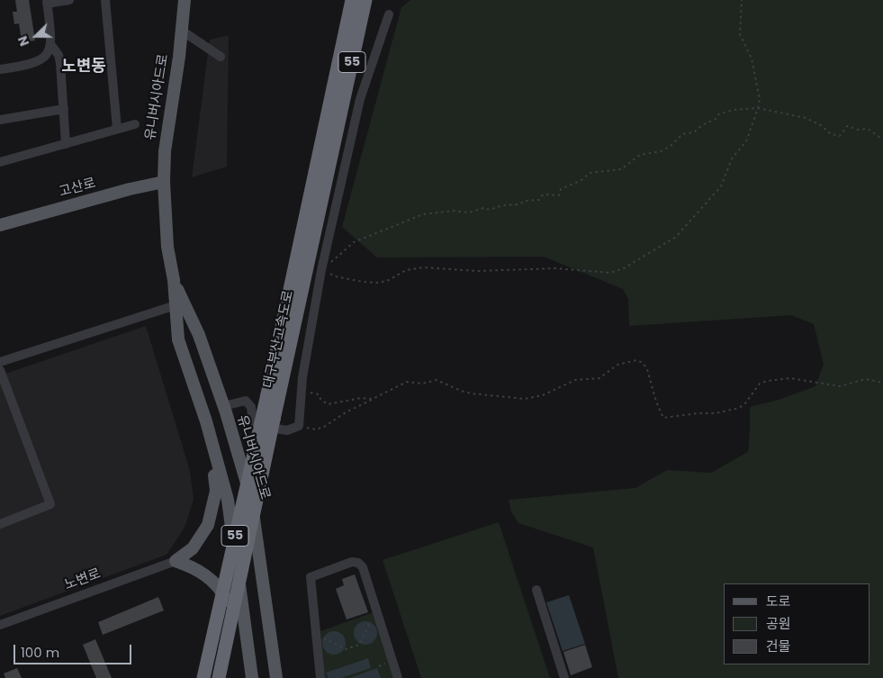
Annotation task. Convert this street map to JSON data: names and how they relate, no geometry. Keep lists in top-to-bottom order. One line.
{"streets":{"highway":["55","대구부산고속도로"],"main road":["유니버시아드로","고산로"],"street":["노변로"]},"crossings":[["유니버시아드로","고산로"]],"districts":["노변동"],"legend":["도로","공원","건물"],"scale_bar":"100 m","north":"left"}
